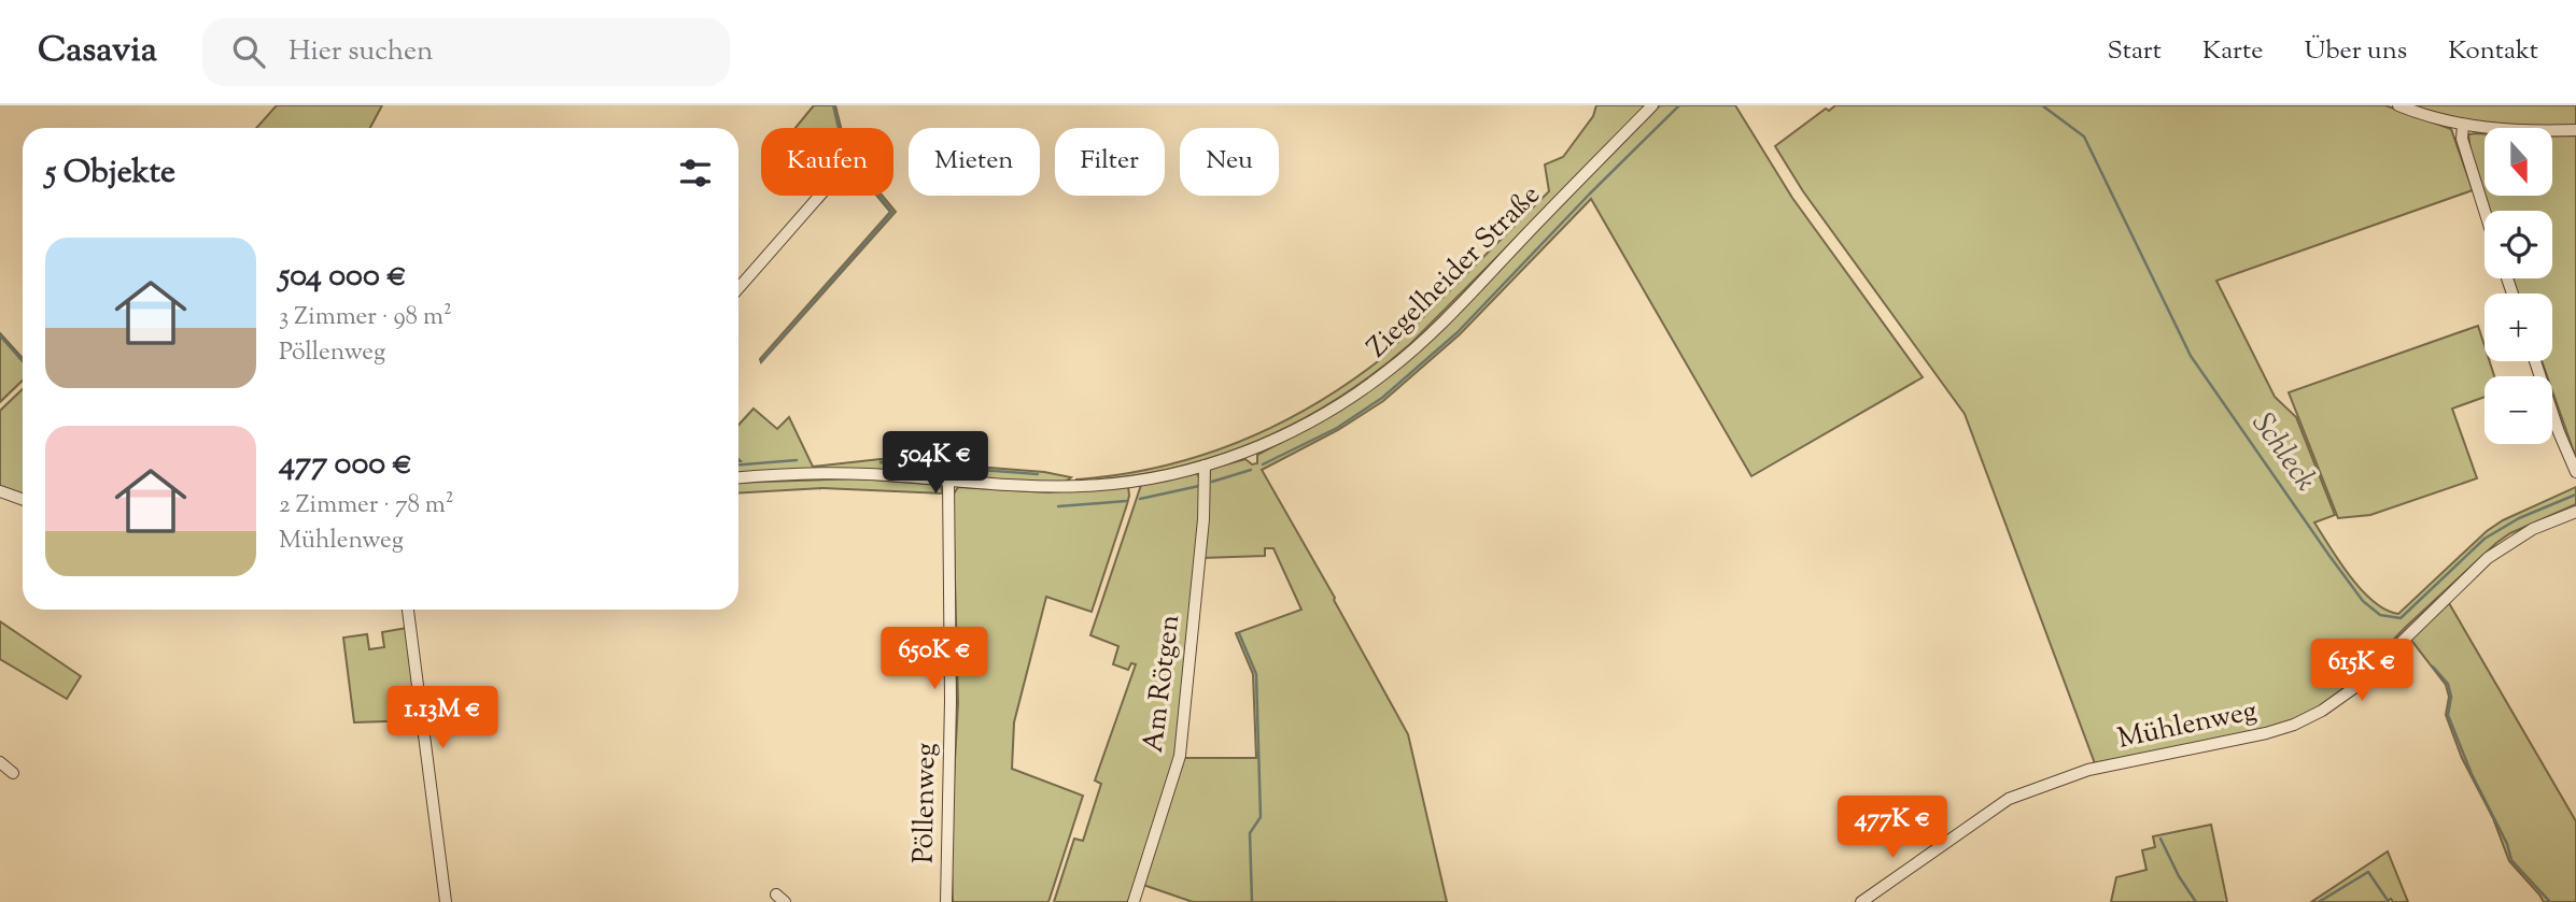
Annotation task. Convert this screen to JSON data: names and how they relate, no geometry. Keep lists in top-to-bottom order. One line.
{"streets":{"street":["Ziegelheider Straße","Am Rötgen","Mühlenweg","Pöllenweg"]},"crossings":[["Ziegelheider Straße","Am Rötgen"],["Ziegelheider Straße","Pöllenweg"]],"water":["Schleck"],"north":"bottom","page":{"header":"Casavia","search":"Hier suchen","nav":["Start","Karte","Über uns","Kontakt"],"map_buttons":["+","−"],"chip":["Kaufen","Mieten","Filter","Neu"],"heading":"5 Objekte","list":[{"name":"504 000 €","note":"3 Zimmer · 98 m² · Pöllenweg"},{"name":"477 000 €","note":"2 Zimmer · 78 m² · Mühlenweg"}],"price":["504K €","650K €","615K €","1.13M €","477K €"]}}
